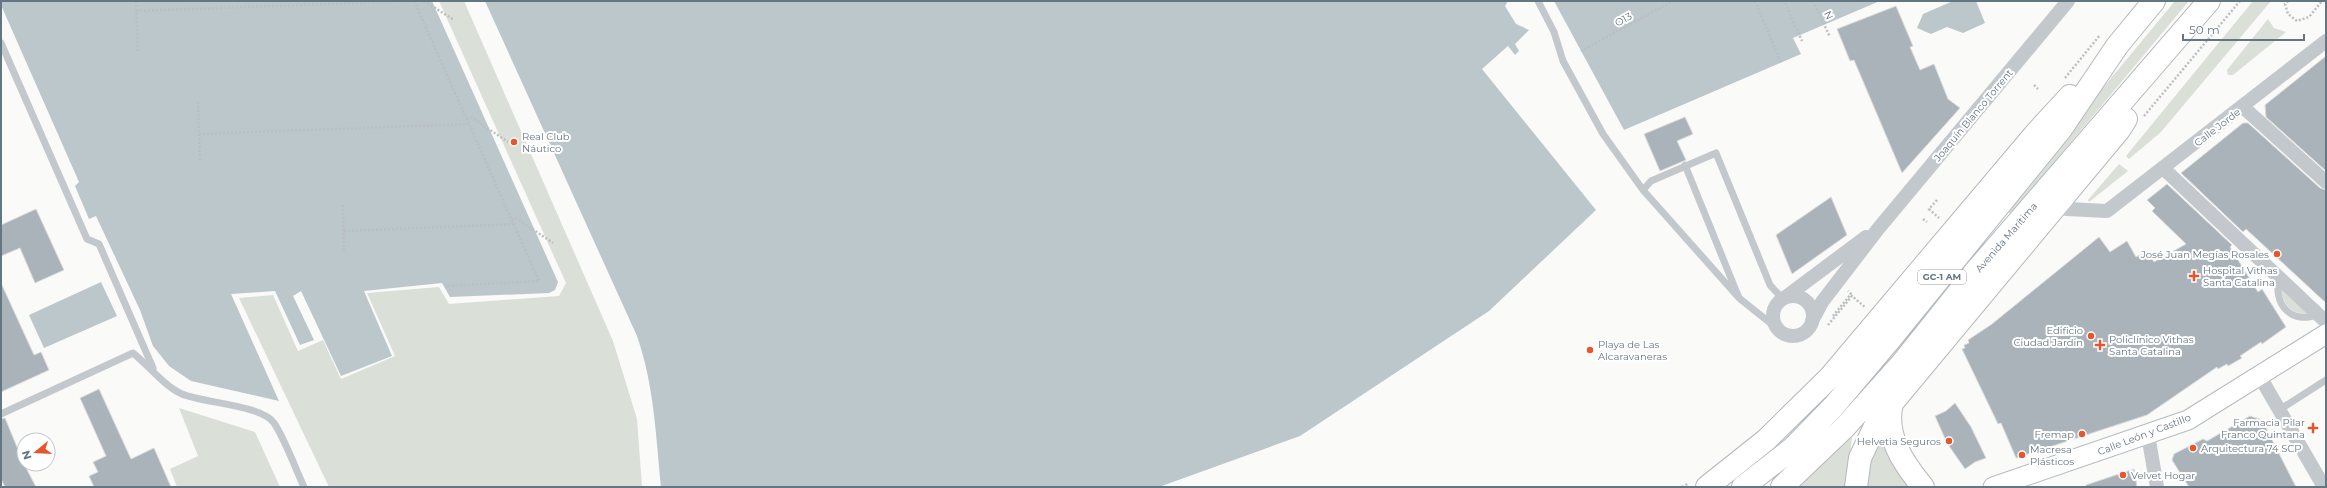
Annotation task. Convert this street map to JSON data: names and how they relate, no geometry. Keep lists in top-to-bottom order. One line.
{"streets":{"highway":["Avenida Marítima","GC-1 AM"],"street":["Joaquín Blanco Torrent","Calle Jorde","Calle León y Castillo"],"path":["N","O13"]},"places":{"other":["Real Club Náutico","José Juan Megías Rosales","Edificio Ciudad Jardin","Playa de Las Alcaravaneras","Fremap","Helvetia Seguros","Arquitectura 74 SCP","Macresa Plásticos","Velvet Hogar"],"health":["Hospital Vithas Santa Catalina","Policlínico Vithas Santa Catalina","Farmacia Pilar Franco Quintana"]},"scale_bar":"50 m","north":"left"}
